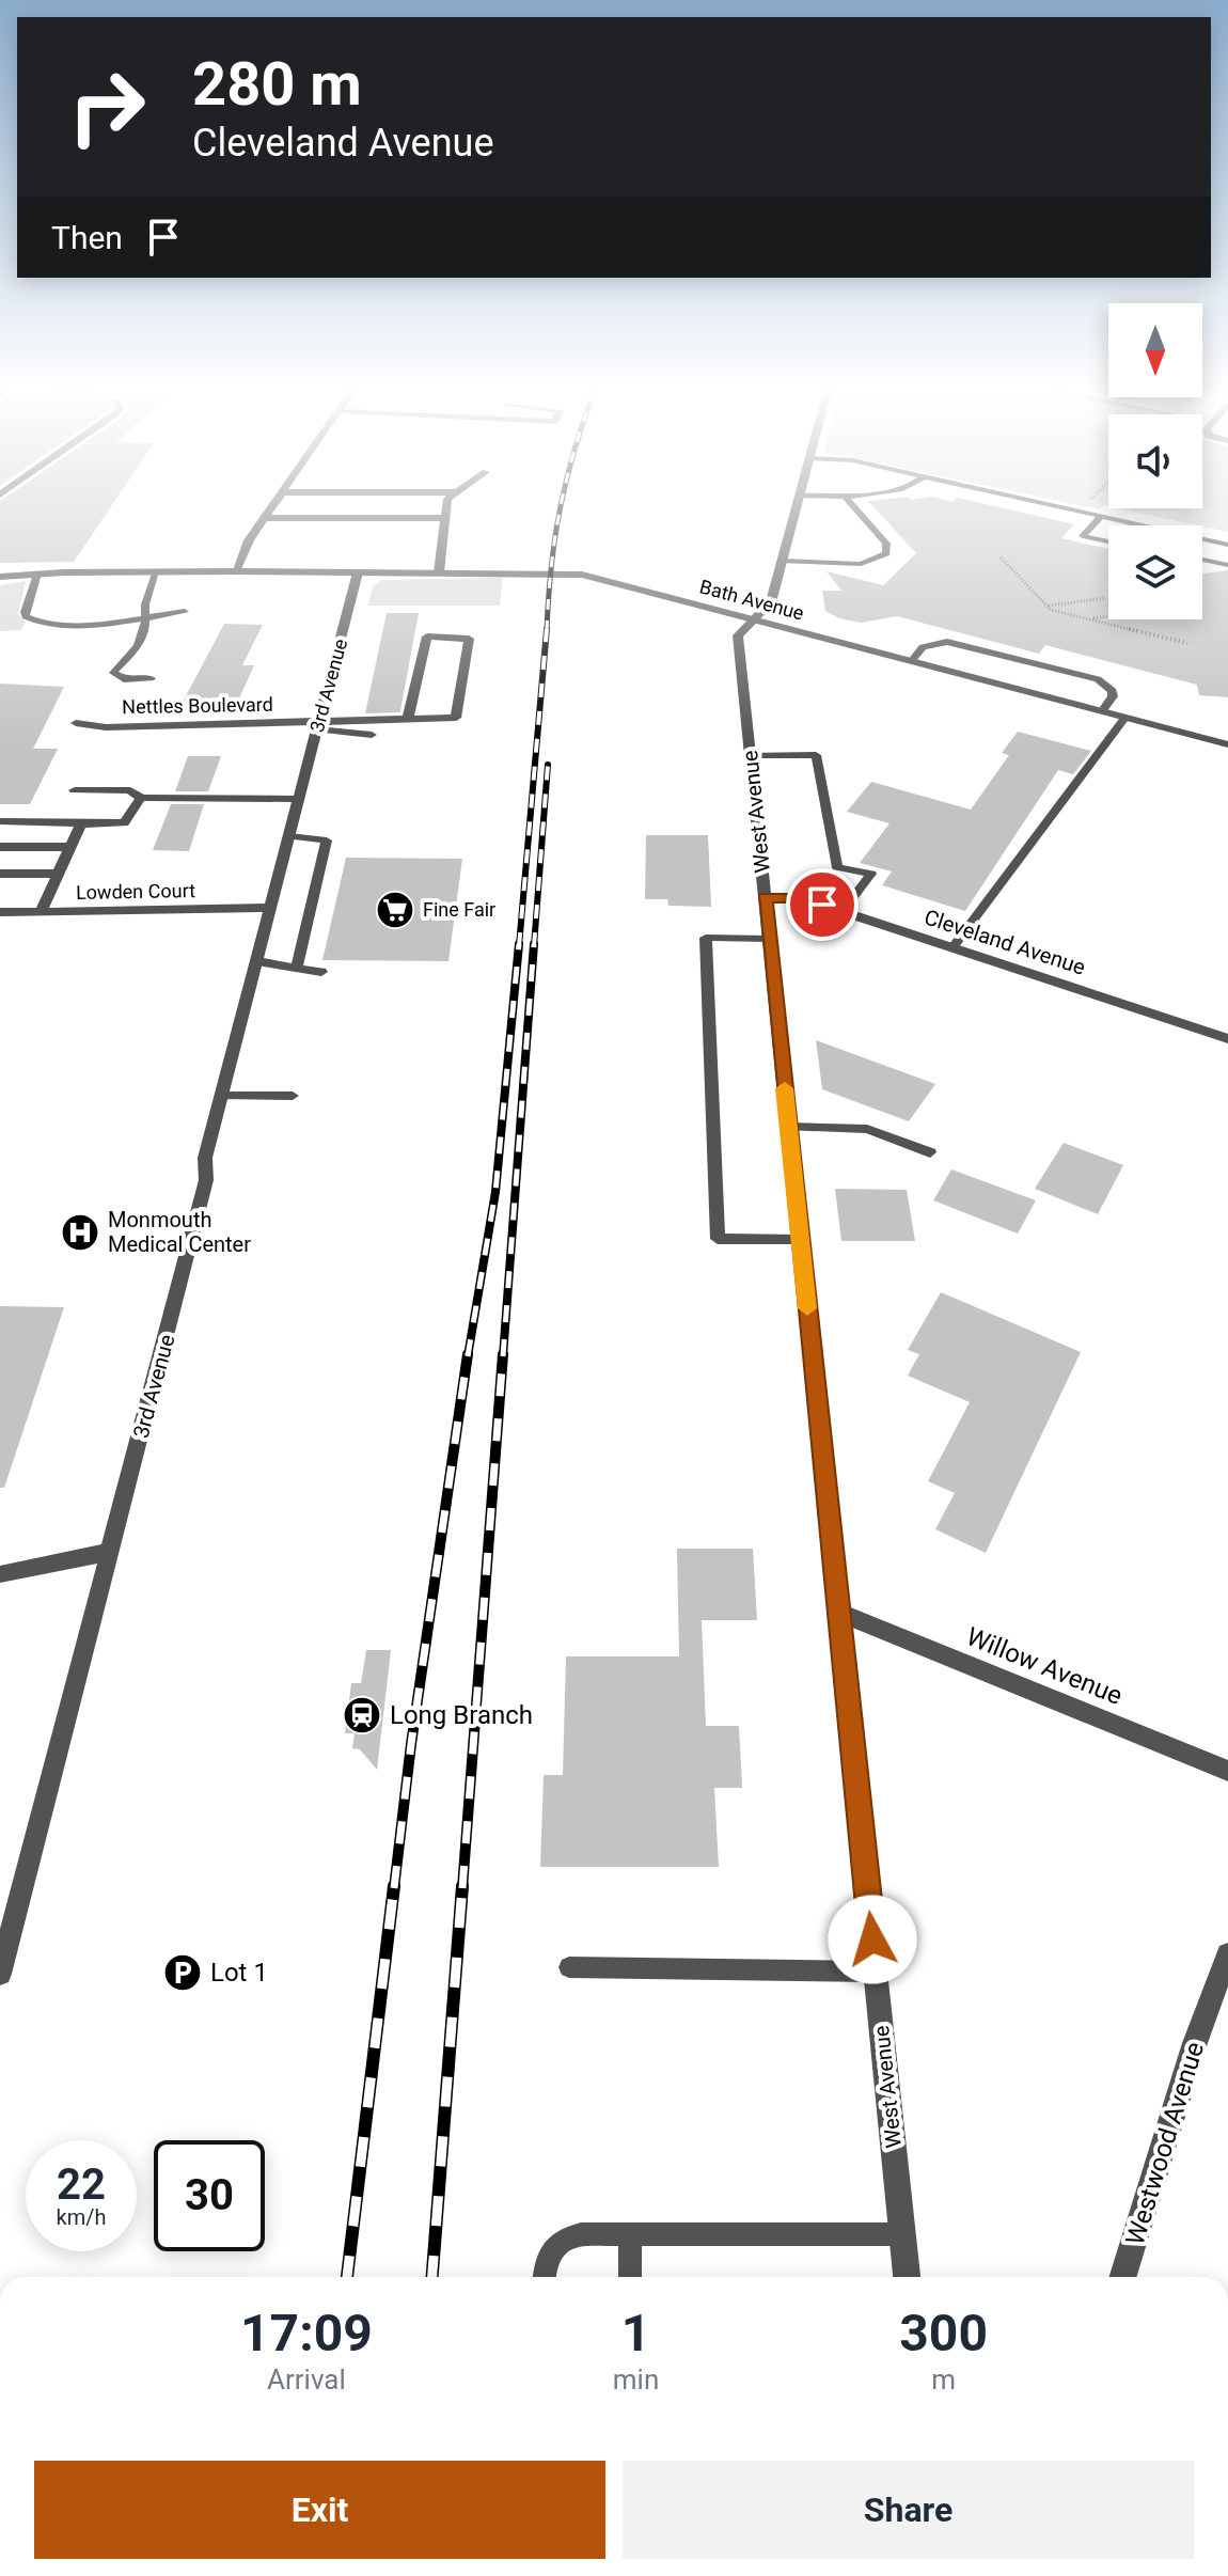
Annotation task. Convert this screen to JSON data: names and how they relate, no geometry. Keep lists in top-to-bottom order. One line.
{"streets":{"street":["Bath Avenue","3rd Avenue","Nettles Boulevard","West Avenue","Lowden Court","Cleveland Avenue","Willow Avenue","Westwood Avenue"]},"crossings":[["Bath Avenue","3rd Avenue"],["Bath Avenue","West Avenue"],["3rd Avenue","Nettles Boulevard"],["3rd Avenue","Lowden Court"],["West Avenue","Cleveland Avenue"],["West Avenue","Willow Avenue"]],"places":{"supermarket":["Fine Fair"],"hospital":["Monmouth Medical Center"],"station":["Long Branch"],"parking":["Lot 1"]},"north":"bottom","page":{"turn":["280 m","Cleveland Avenue"],"then":"Then","speed":"22 km/h","limit":"30","eta":["17:09","Arrival","1","min","300","m"],"buttons":["Exit","Share"]}}
